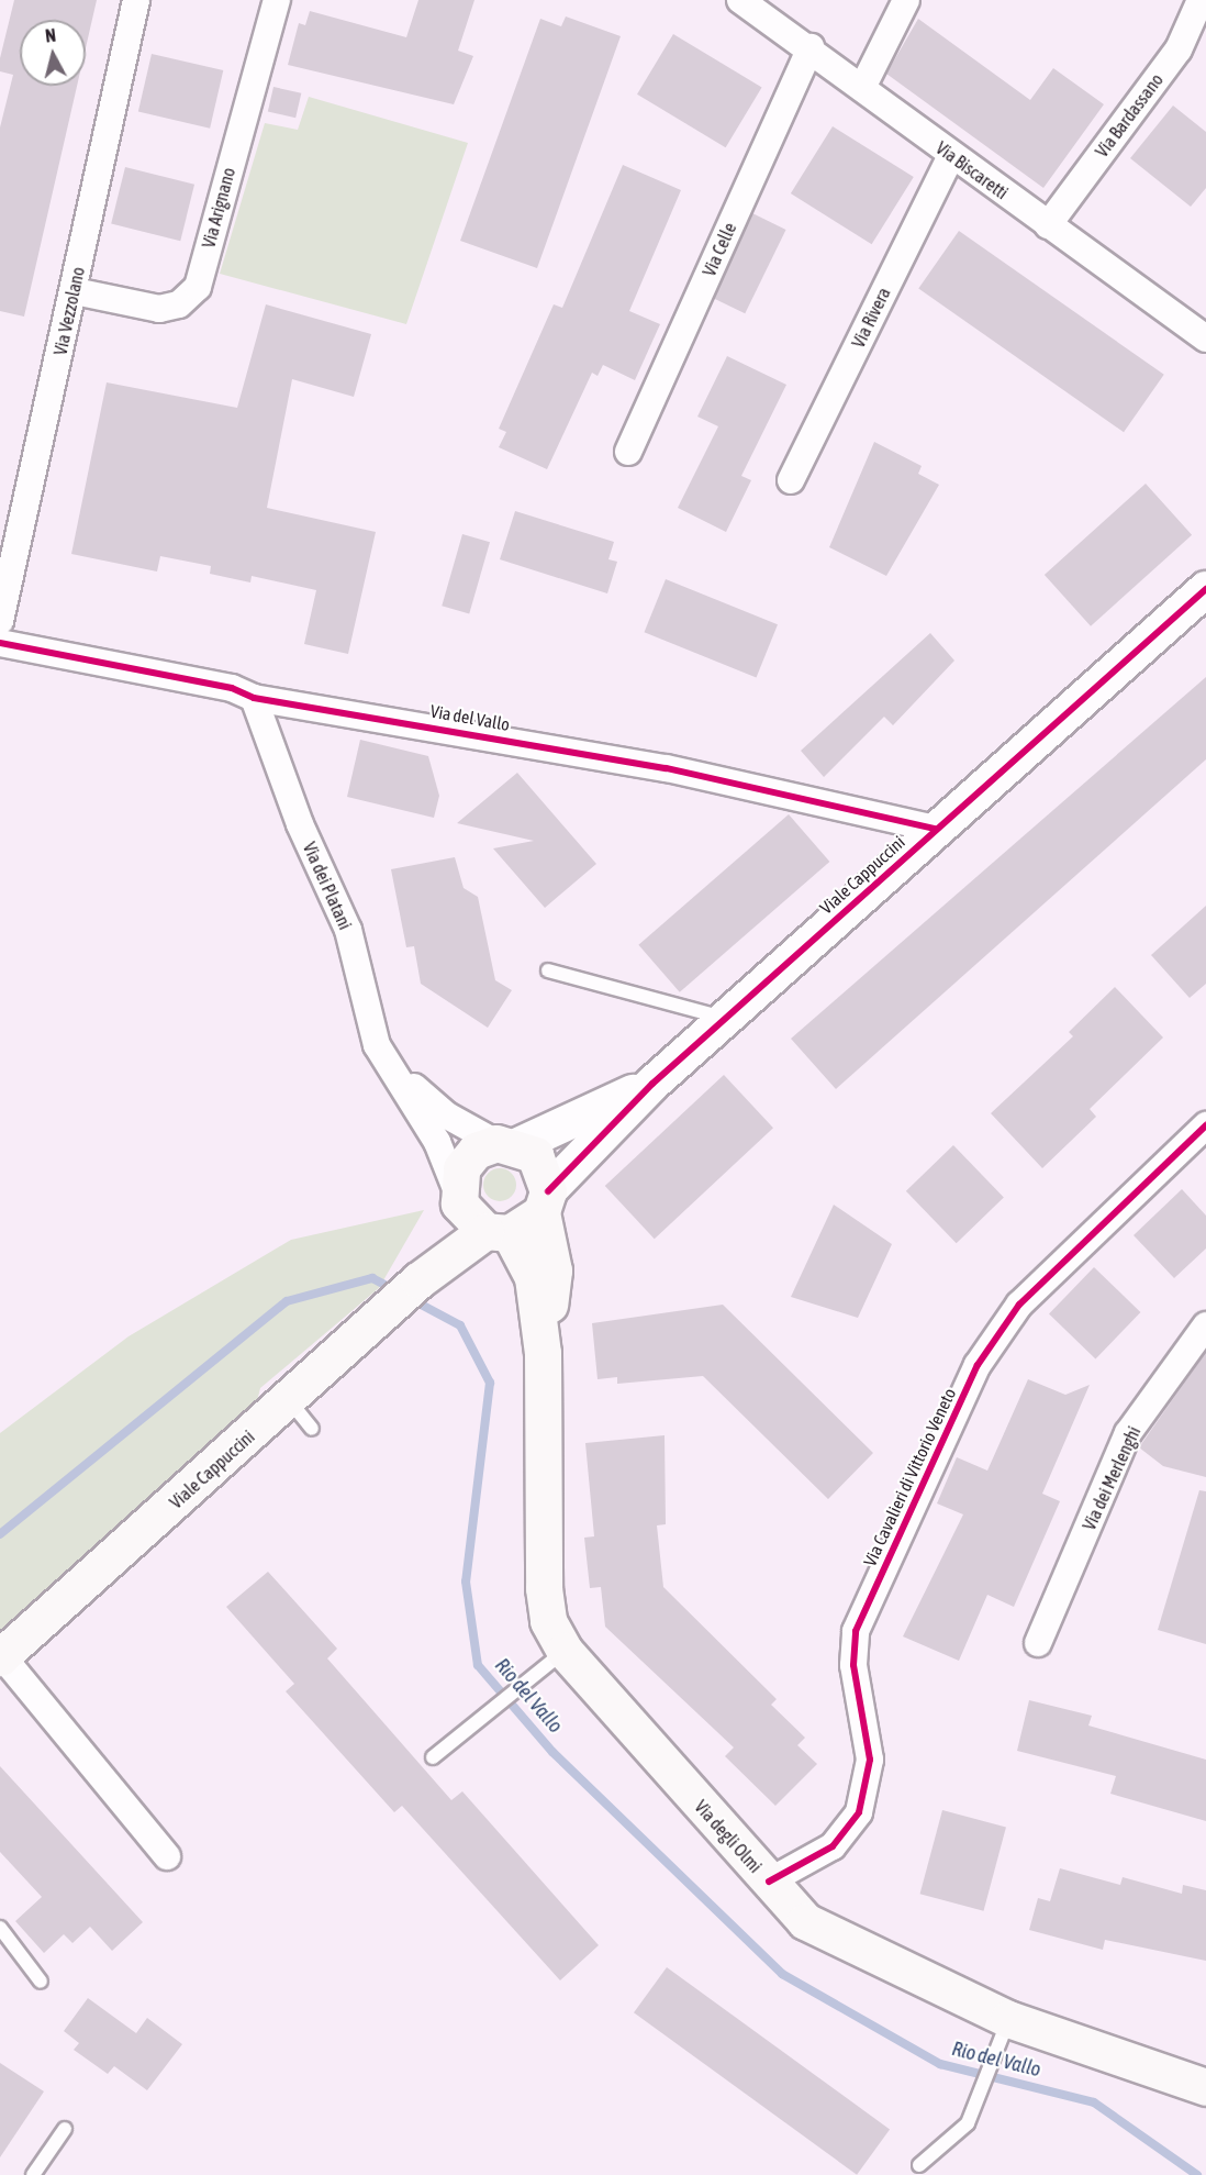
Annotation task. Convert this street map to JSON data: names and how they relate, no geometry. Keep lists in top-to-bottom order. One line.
{"streets":{"main road":["Viale Cappuccini","Via degli Olmi"],"street":["Via Bardassano","Via Biscaretti","Via Arignano","Via Celle","Via Vezzolano","Via Rivera","Via del Vallo","Via dei Platani","Via Cavalieri di Vittorio Veneto","Via dei Merlenghi"]},"crossings":[["Via Bardassano","Via Biscaretti"],["Via Biscaretti","Via Celle"],["Via Biscaretti","Via Rivera"],["Via Arignano","Via Vezzolano"],["Via del Vallo","Viale Cappuccini"],["Via del Vallo","Via dei Platani"],["Viale Cappuccini","Via dei Platani"],["Viale Cappuccini","Via degli Olmi"],["Via dei Platani","Via degli Olmi"],["Via Cavalieri di Vittorio Veneto","Via degli Olmi"]],"water":["Rio del Vallo"],"north":"top"}
